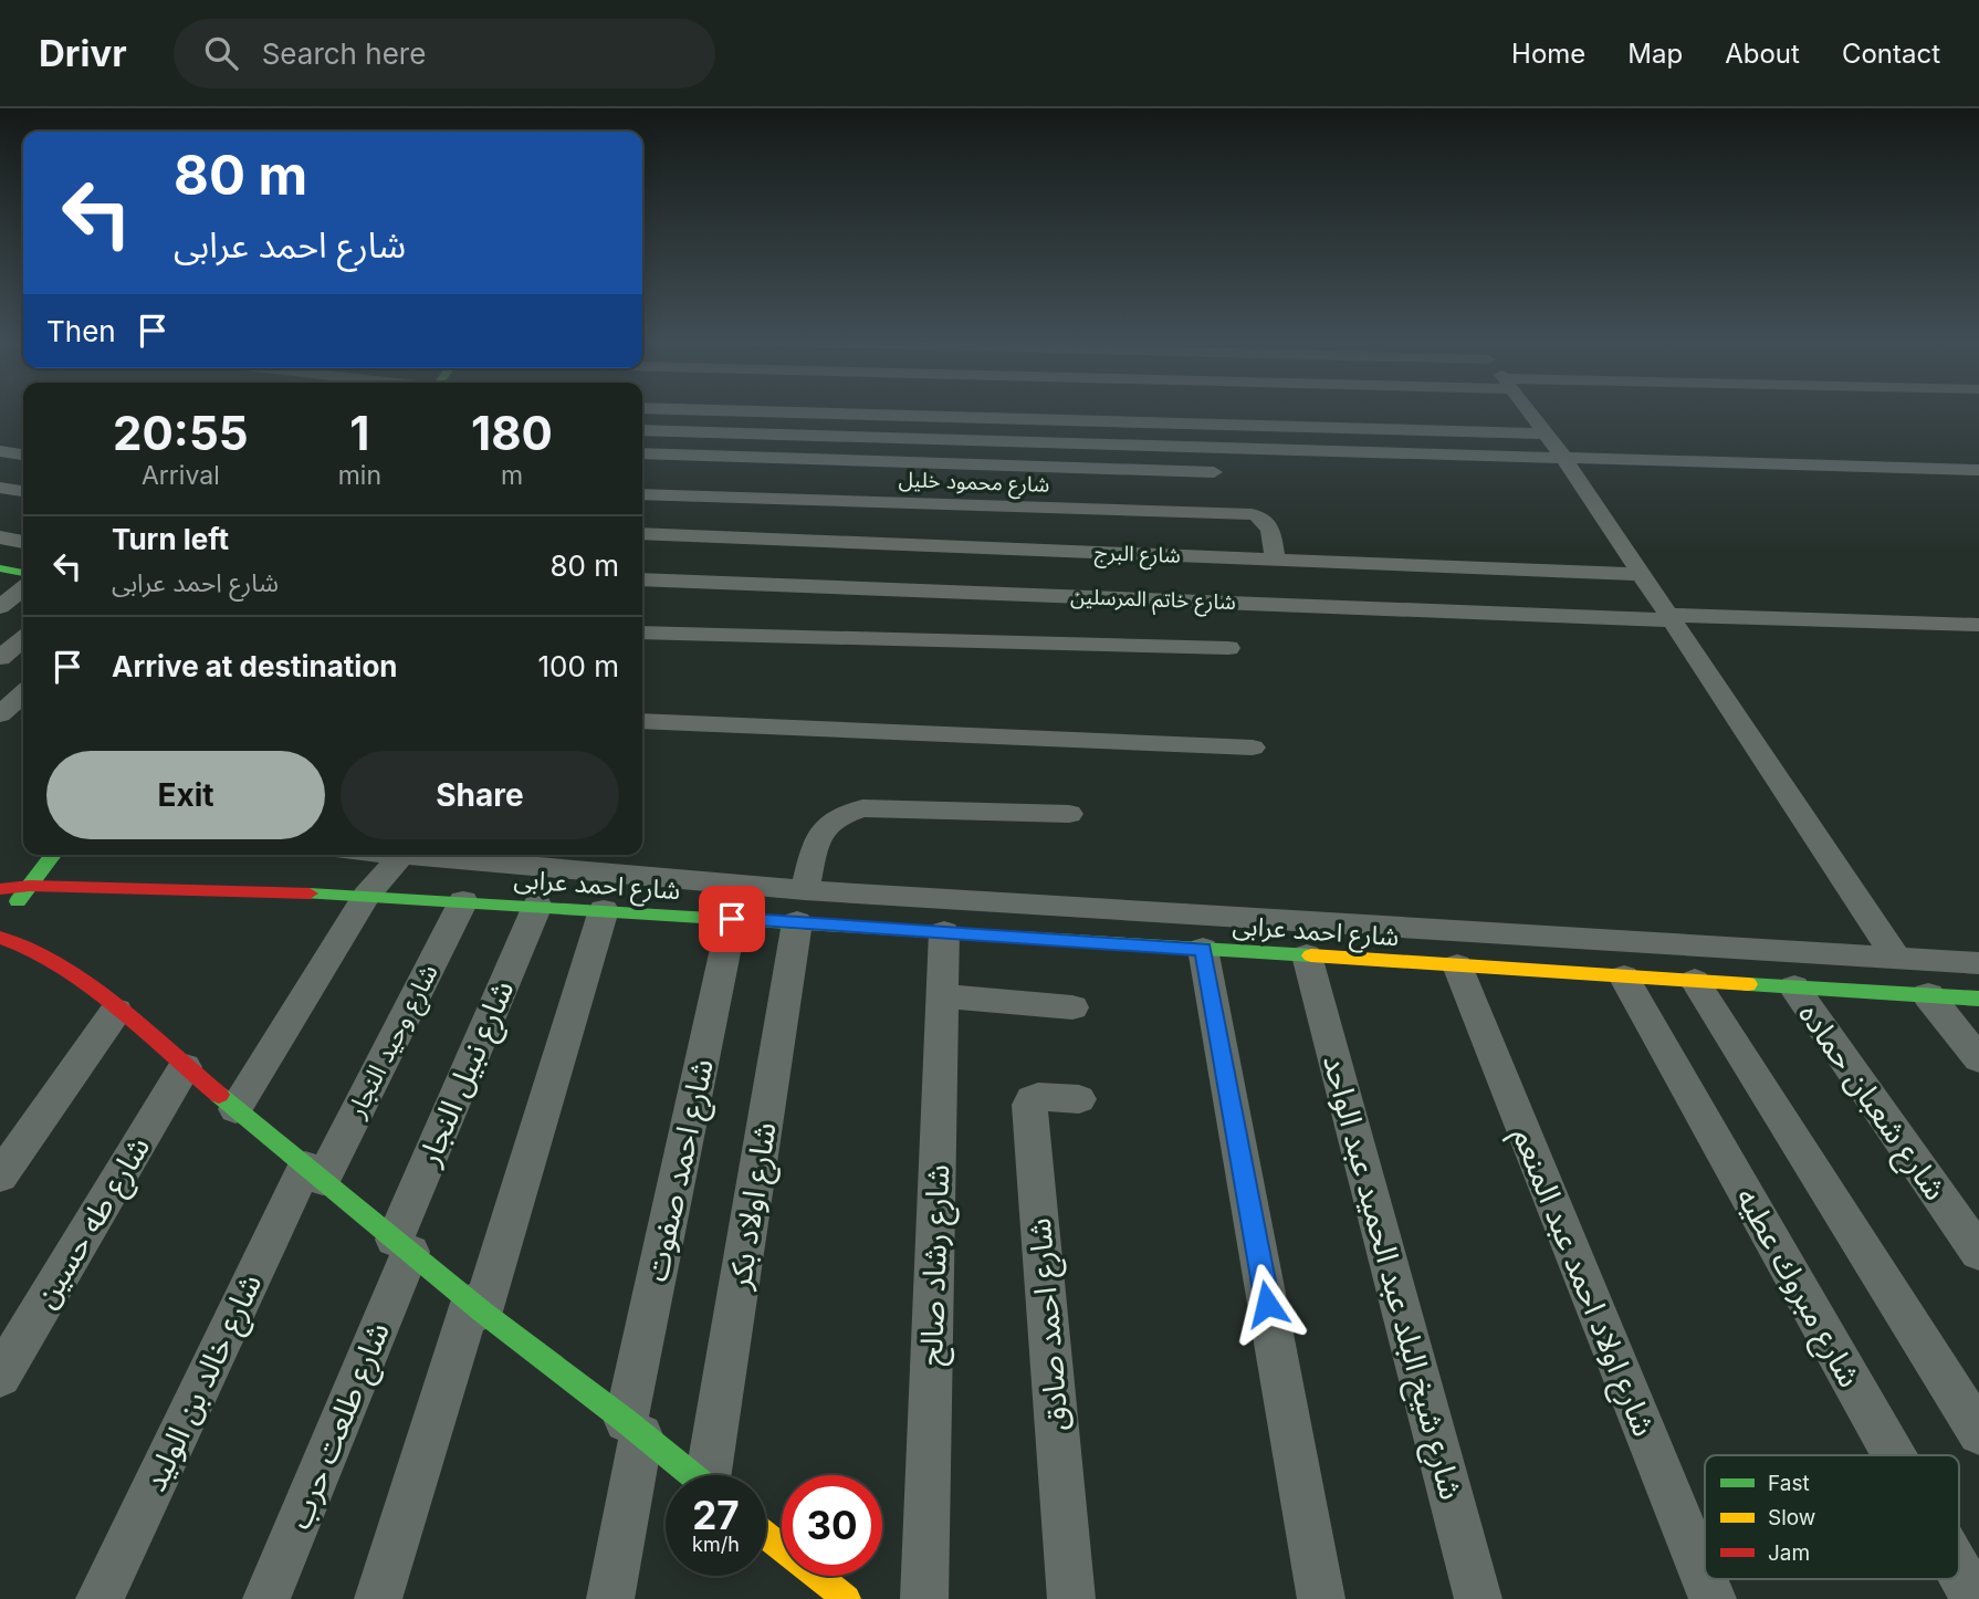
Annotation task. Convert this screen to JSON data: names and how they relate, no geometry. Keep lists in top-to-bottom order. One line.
{"streets":{"street":["شارع محمود خليل","شارع البرج","شارع خاتم المرسلين","شارع احمد عرابى","شارع وحيد النجار","شارع نبيل النجار","شارع شعبان حماده","شارع احمد صفوت","شارع اولاد بكر","شارع طه حسين","شارع رشاد صالح","شارع شيخ البلد عبد الحميد عبد الواحد","شارع اولاد احمد عبد المنعم","شارع مبروك عطيه","شارع احمد صادق","شارع خالد بن الوليد","شارع طلعت حرب"]},"crossings":[["شارع محمود خليل","شارع البرج"],["شارع احمد عرابى","شارع وحيد النجار"],["شارع احمد عرابى","شارع نبيل النجار"],["شارع احمد عرابى","شارع شعبان حماده"],["شارع احمد عرابى","شارع احمد صفوت"],["شارع احمد عرابى","شارع اولاد بكر"],["شارع احمد عرابى","شارع رشاد صالح"],["شارع احمد عرابى","شارع شيخ البلد عبد الحميد عبد الواحد"],["شارع احمد عرابى","شارع اولاد احمد عبد المنعم"],["شارع احمد عرابى","شارع مبروك عطيه"],["شارع وحيد النجار","شارع خالد بن الوليد"],["شارع نبيل النجار","شارع طلعت حرب"]],"legend":["Fast","Slow","Jam"],"page":{"header":"Drivr","search":"Search here","nav":["Home","Map","About","Contact"],"turn":["80 m","شارع احمد عرابى"],"then":"Then","eta":["20:55","Arrival","1","min","180","m"],"list":[{"name":"Turn left","note":"شارع احمد عرابى","value":"80 m"},{"name":"Arrive at destination","value":"100 m"}],"buttons":["Exit","Share"],"speed":"27 km/h","limit":"30"}}
